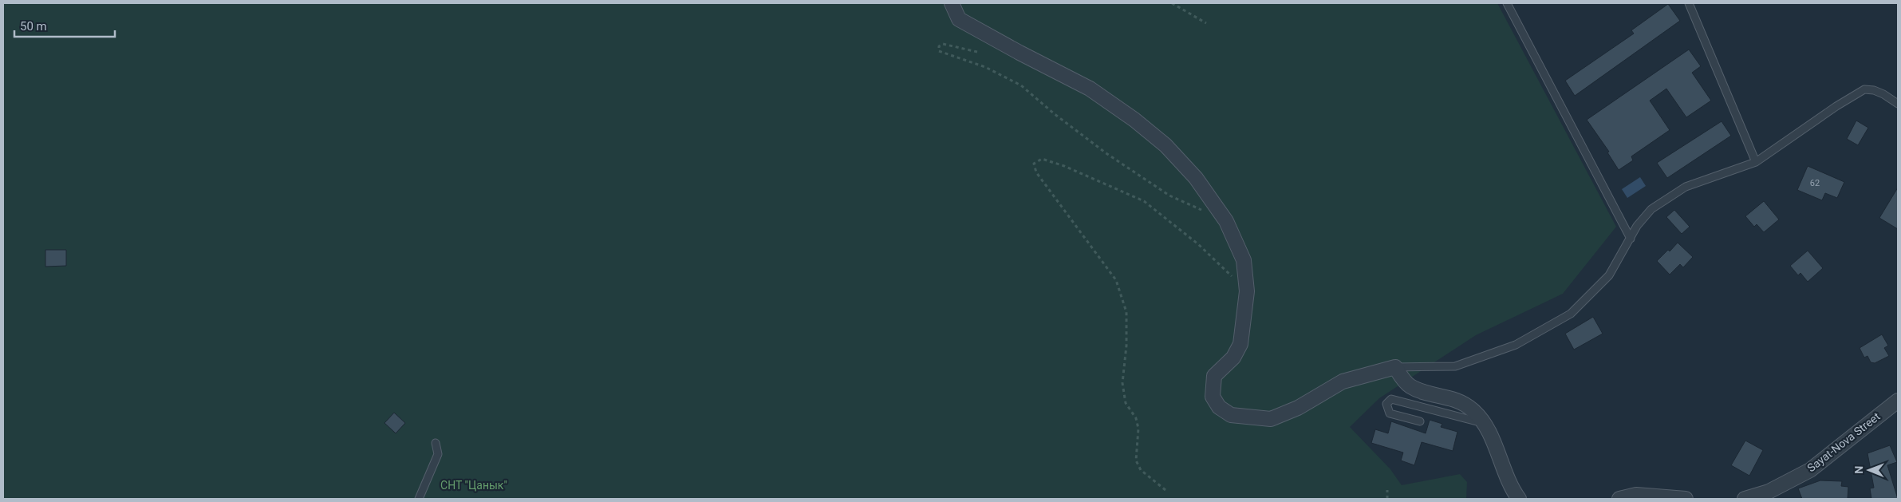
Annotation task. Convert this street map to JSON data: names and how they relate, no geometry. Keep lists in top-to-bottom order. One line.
{"streets":{"street":["Sayat-Nova Street"]},"parks":["СНТ \"Цанык\""],"house_numbers":["62"],"scale_bar":"50 m","north":"left"}
